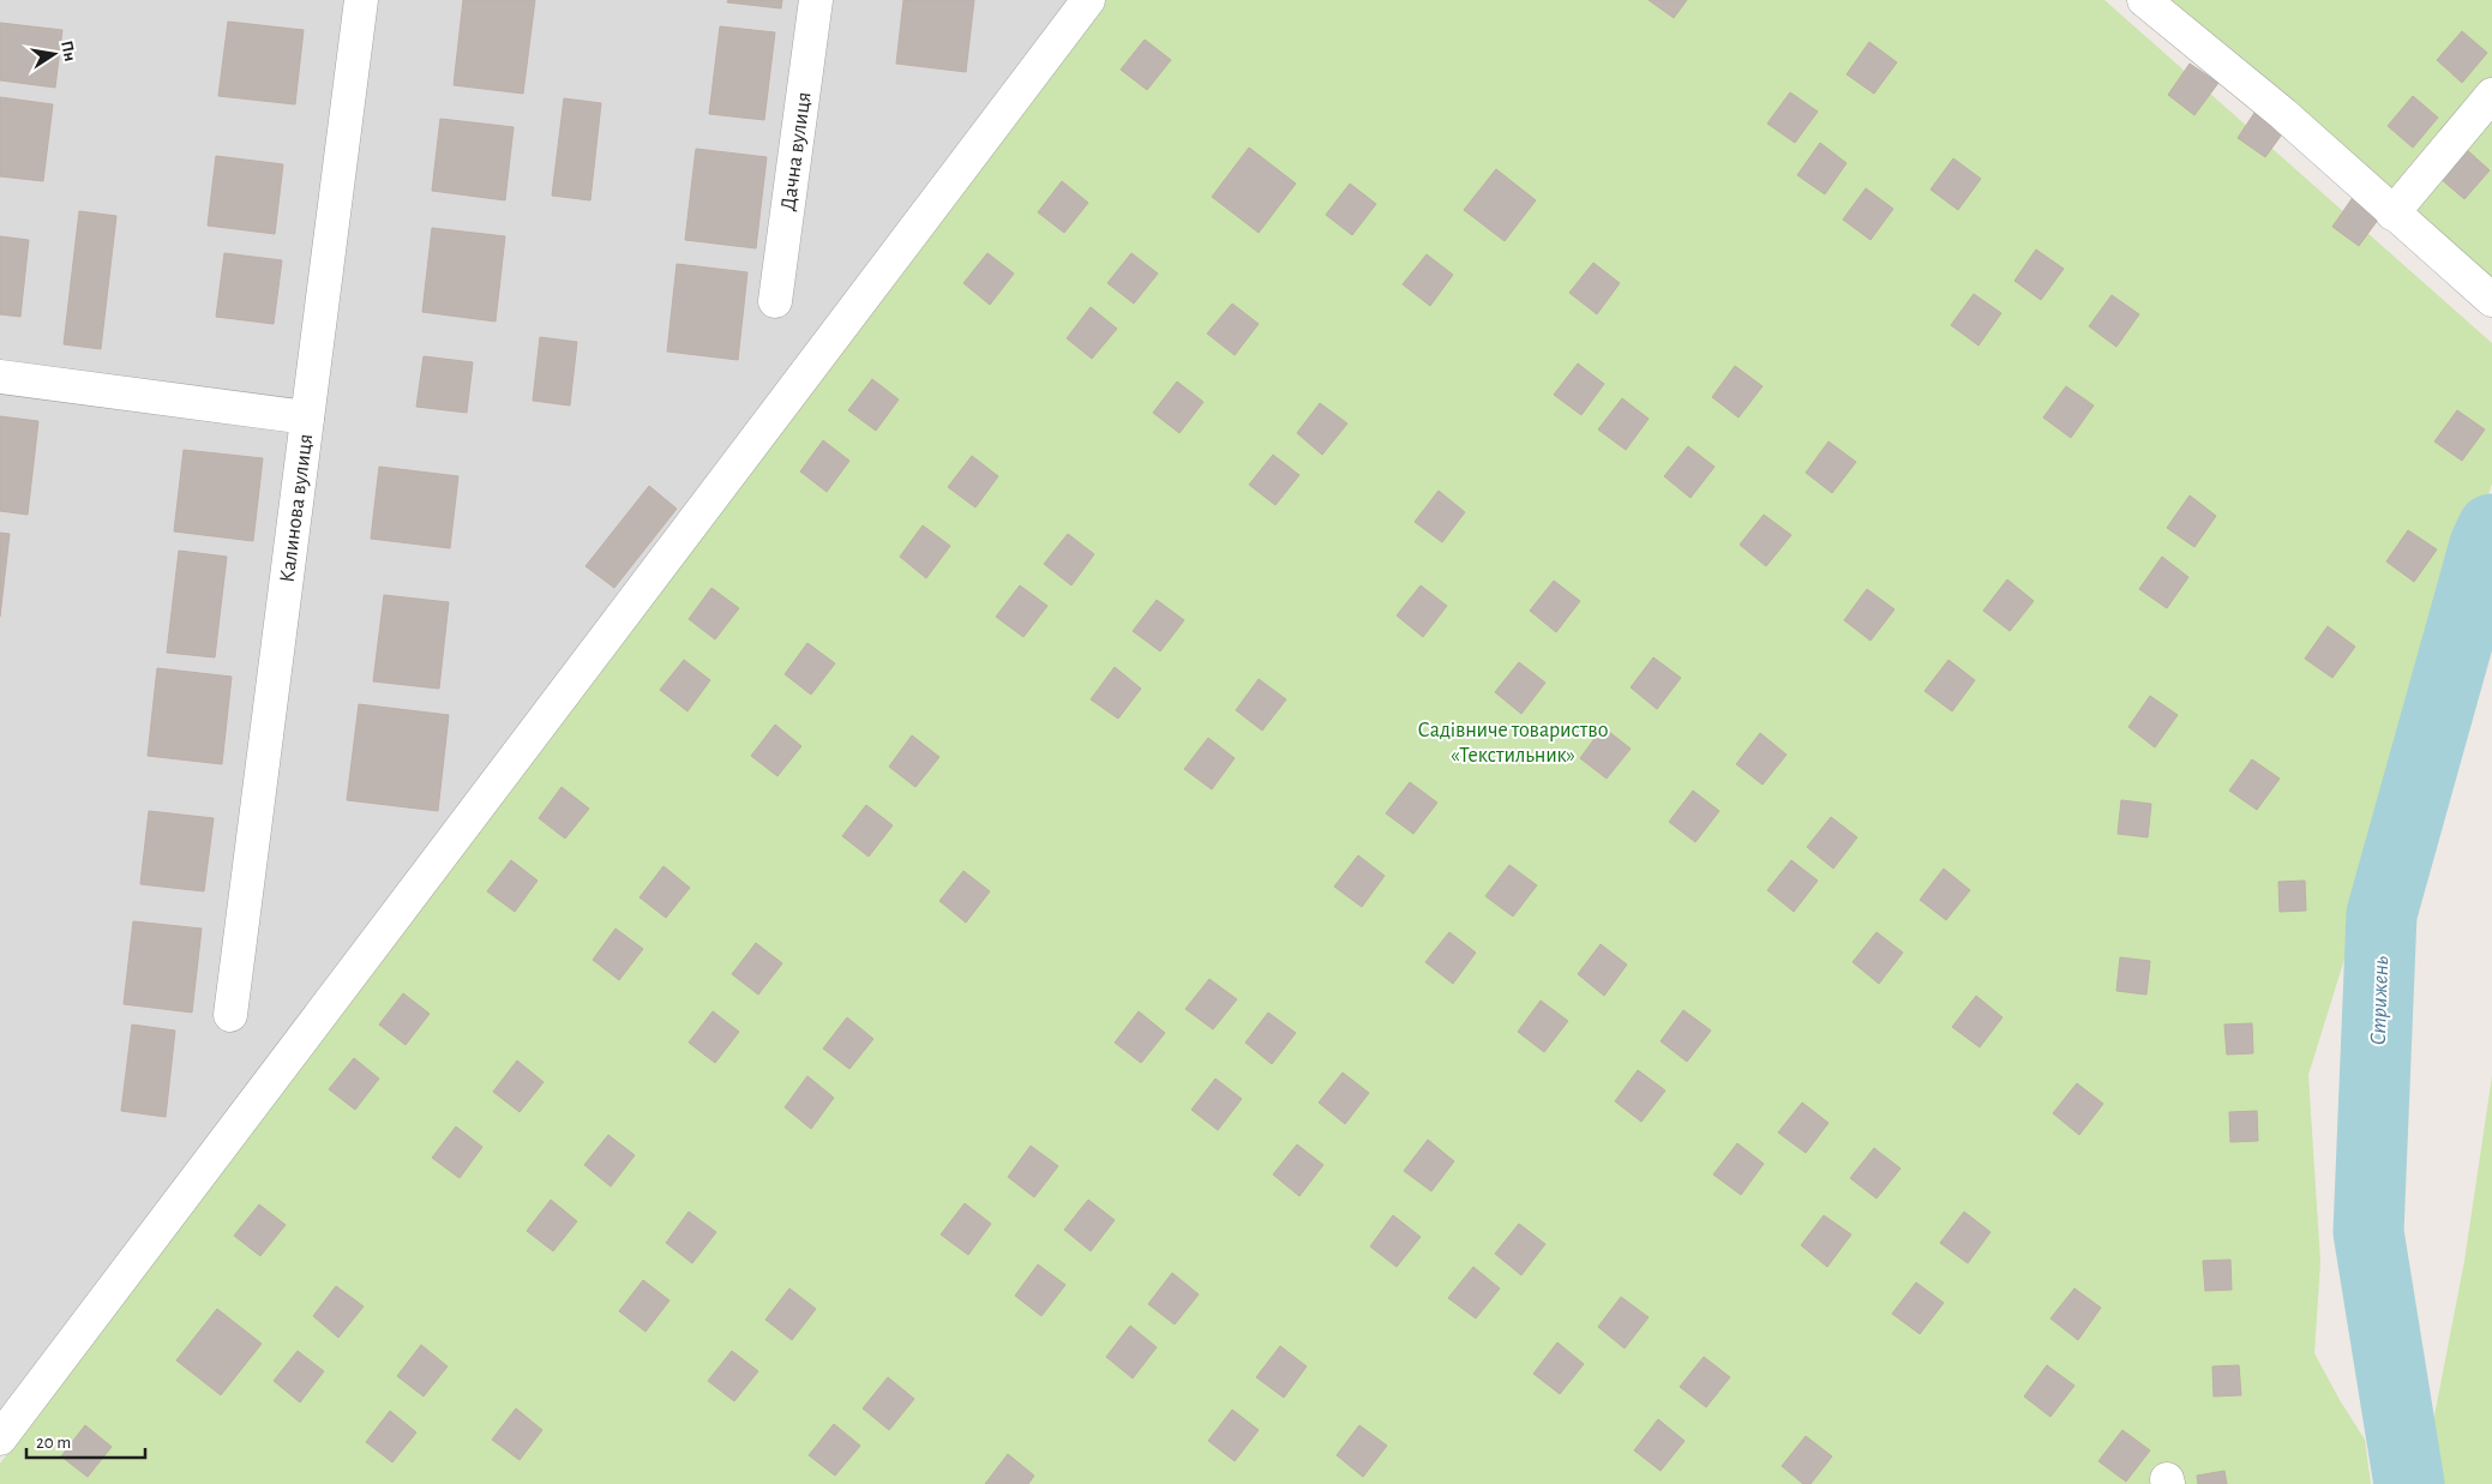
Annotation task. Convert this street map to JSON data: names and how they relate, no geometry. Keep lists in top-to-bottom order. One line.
{"streets":{"street":["Дачна вулиця","Калинова вулиця"]},"water":["Стрижень"],"parks":["Садівниче товариство «Текстильник»"],"scale_bar":"20 m","north":"right"}
